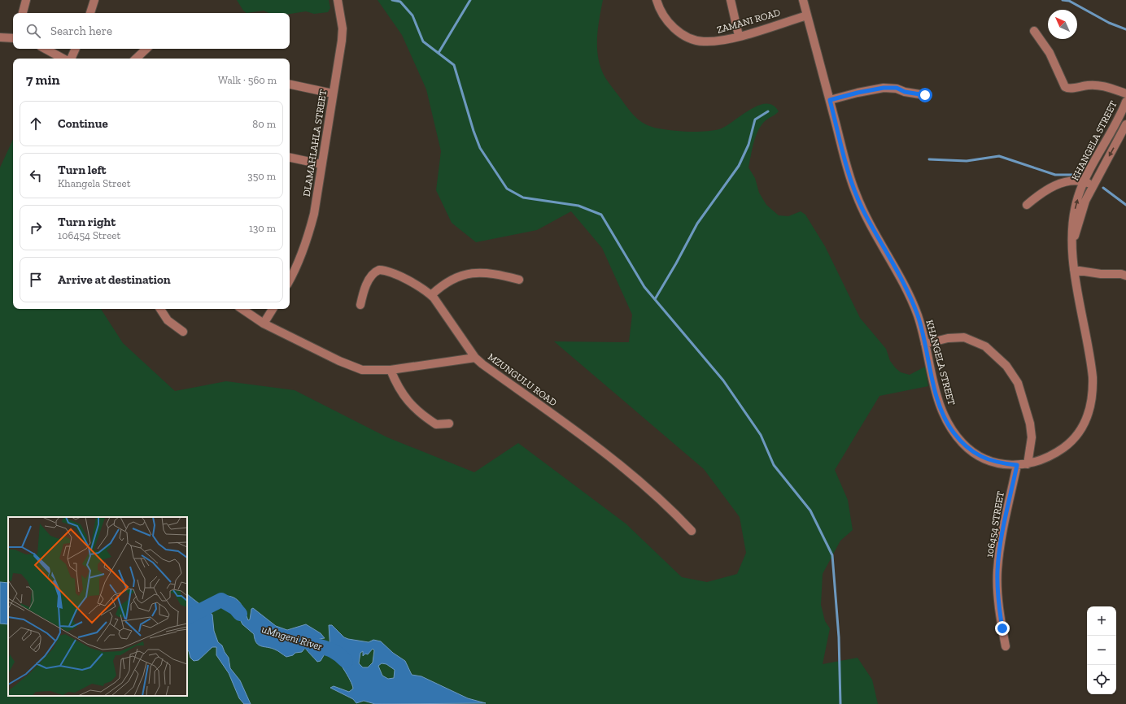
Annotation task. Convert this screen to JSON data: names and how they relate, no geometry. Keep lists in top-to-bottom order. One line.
{"streets":{"street":["ZAMANI ROAD","KHANGELA STREET","DLAMAHLAHLA STREET","MZUNGULU ROAD","106454 STREET"]},"crossings":[["ZAMANI ROAD","KHANGELA STREET"],["KHANGELA STREET","106454 STREET"]],"water":["uMngeni River"],"north":"top left","page":{"search":"Search here","heading":["7 min","Walk · 560 m"],"list":[["Continue","80 m"],["Turn left","Khangela Street","350 m"],["Turn right","106454 Street","130 m"],"Arrive at destination"],"map_buttons":["+","−"]}}
